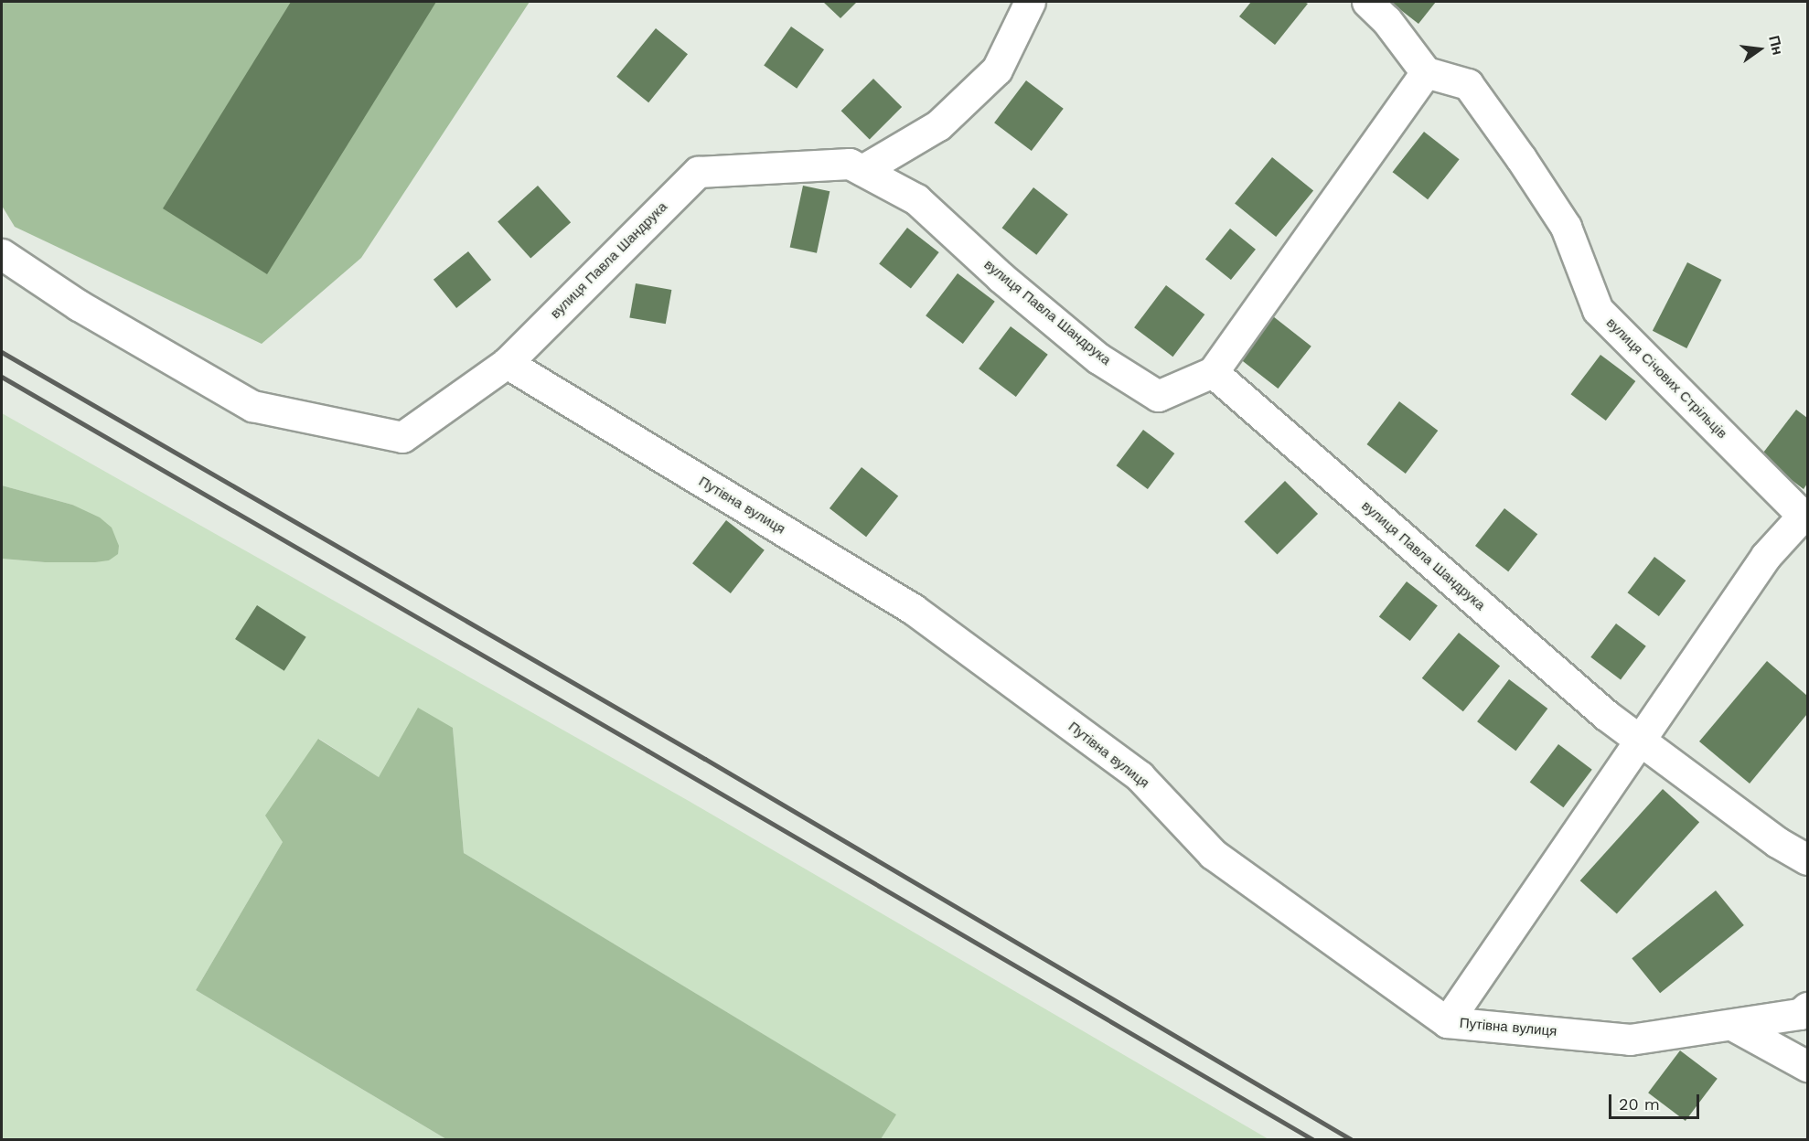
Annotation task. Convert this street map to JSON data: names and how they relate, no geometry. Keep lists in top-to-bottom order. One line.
{"streets":{"street":["вулиця Павла Шандрука","вулиця Січових Стрільців","Путівна вулиця"]},"crossings":[["вулиця Павла Шандрука","Путівна вулиця"]],"scale_bar":"20 m","north":"right"}
